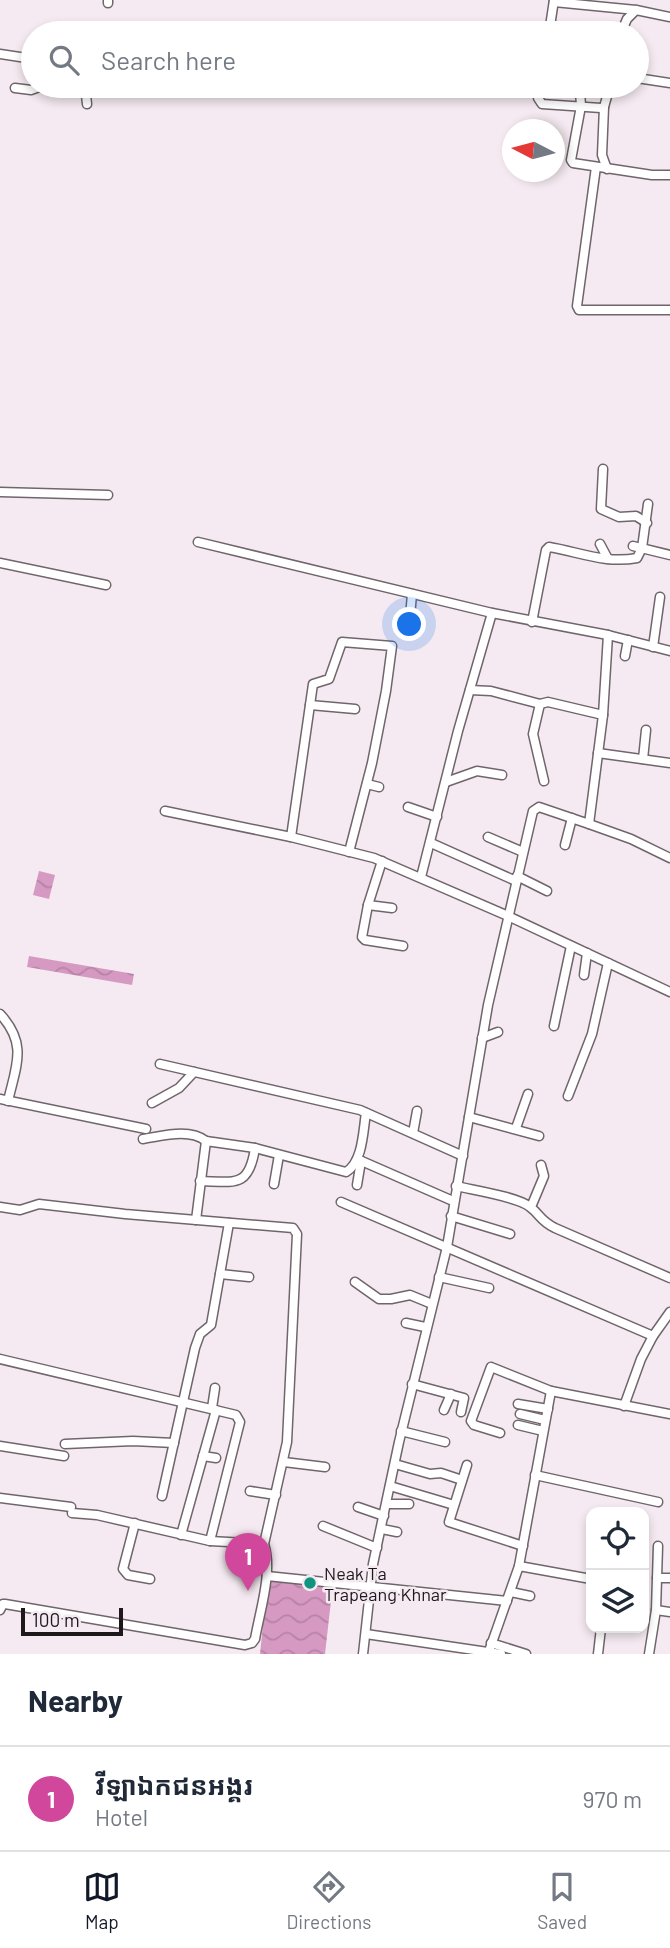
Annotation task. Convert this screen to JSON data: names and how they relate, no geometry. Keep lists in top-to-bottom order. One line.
{"places":["Neak Ta Trapeang Khnar"],"scale_bar":"100 m","north":"left","page":{"search":"Search here","pins":"1","scale":"100 m","heading":"Nearby","list":[{"mark":"1","name":"វីឡាឯកជនអង្គរ","note":"Hotel","value":"970 m"}],"nav":["Map","Directions","Saved"]}}
